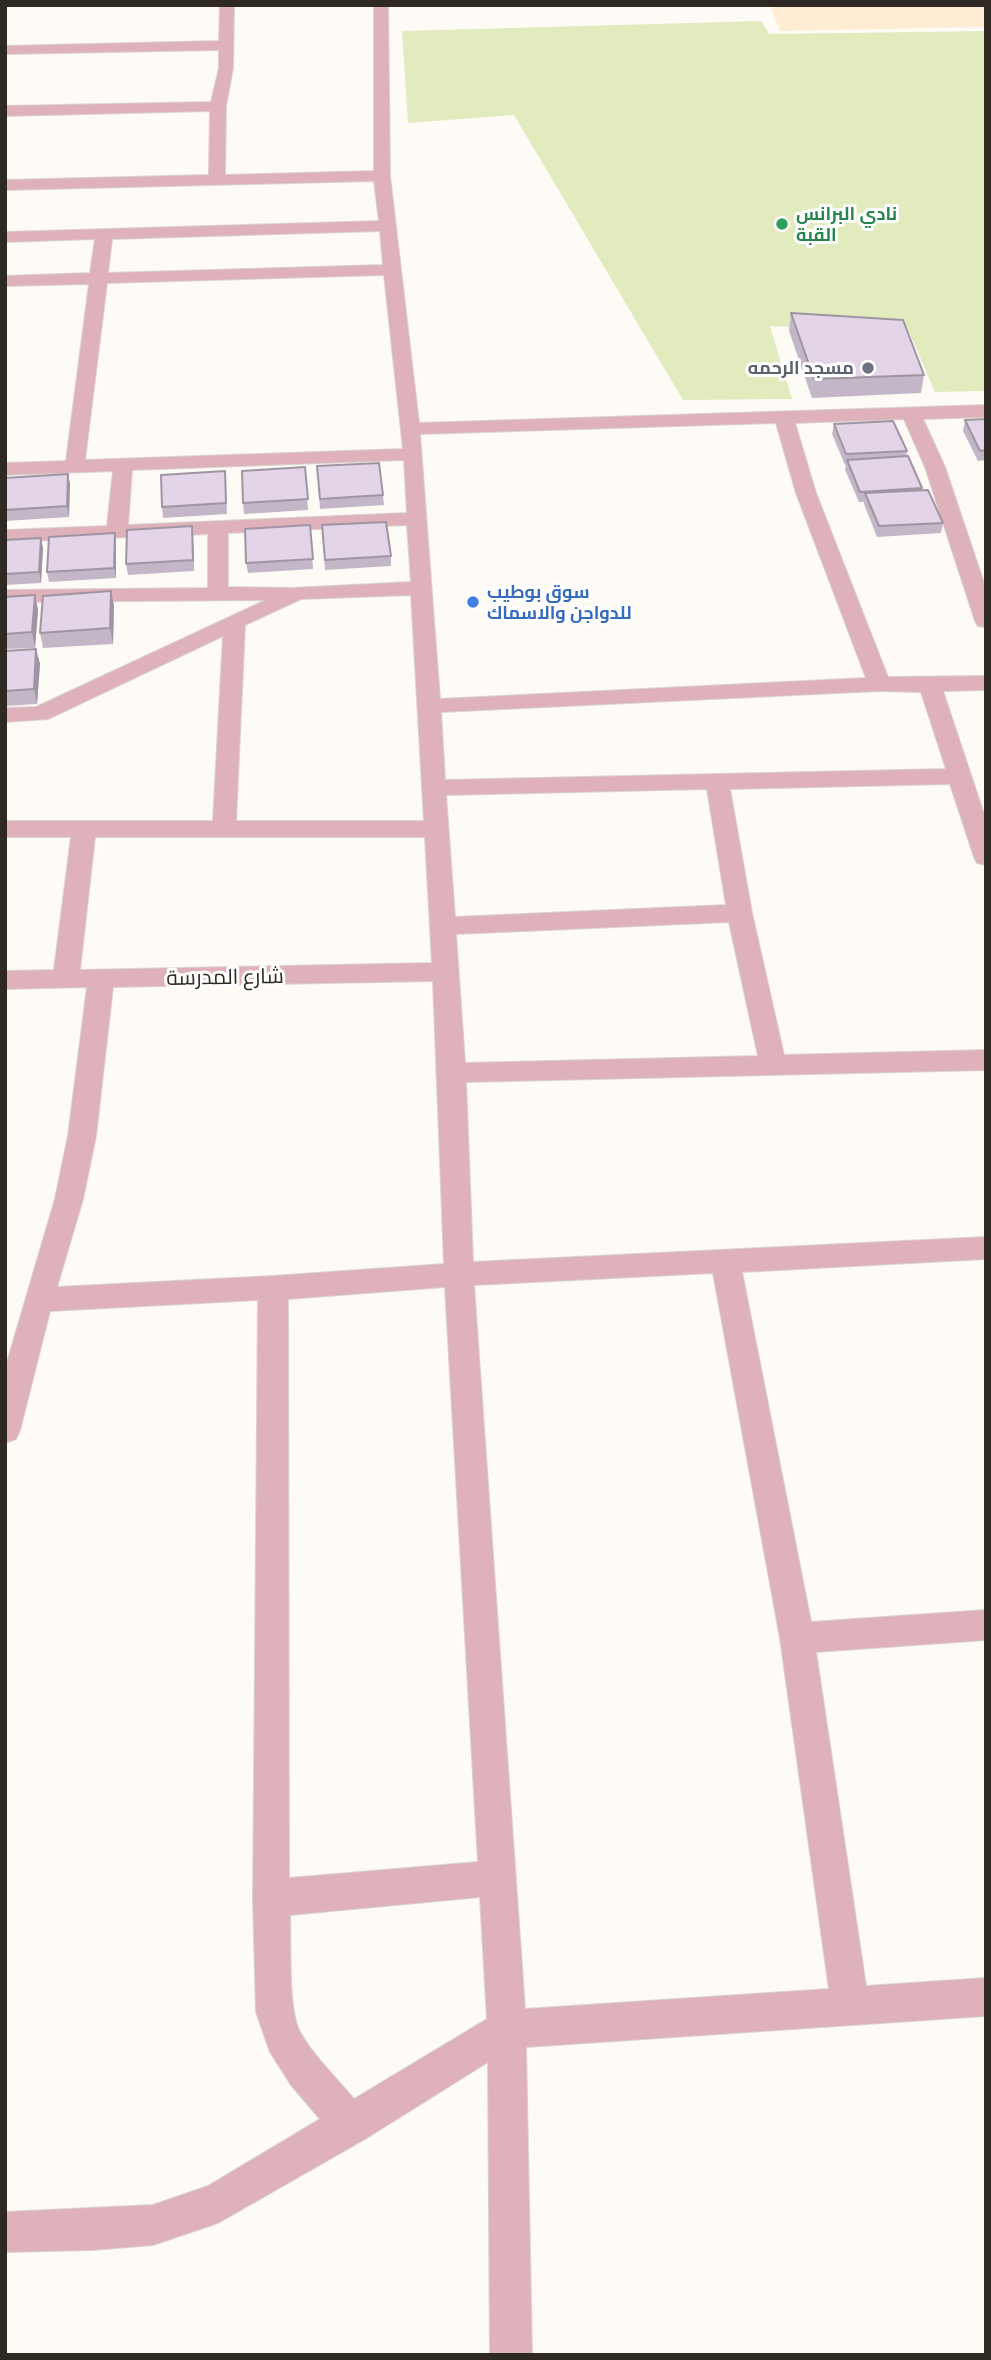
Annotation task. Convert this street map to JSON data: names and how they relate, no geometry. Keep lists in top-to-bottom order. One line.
{"streets":{"street":["شارع المدرسة"]},"places":["نادي البرانس القبة","مسجد الرحمه","سوق بوطيب للدواجن والاسماك"]}
